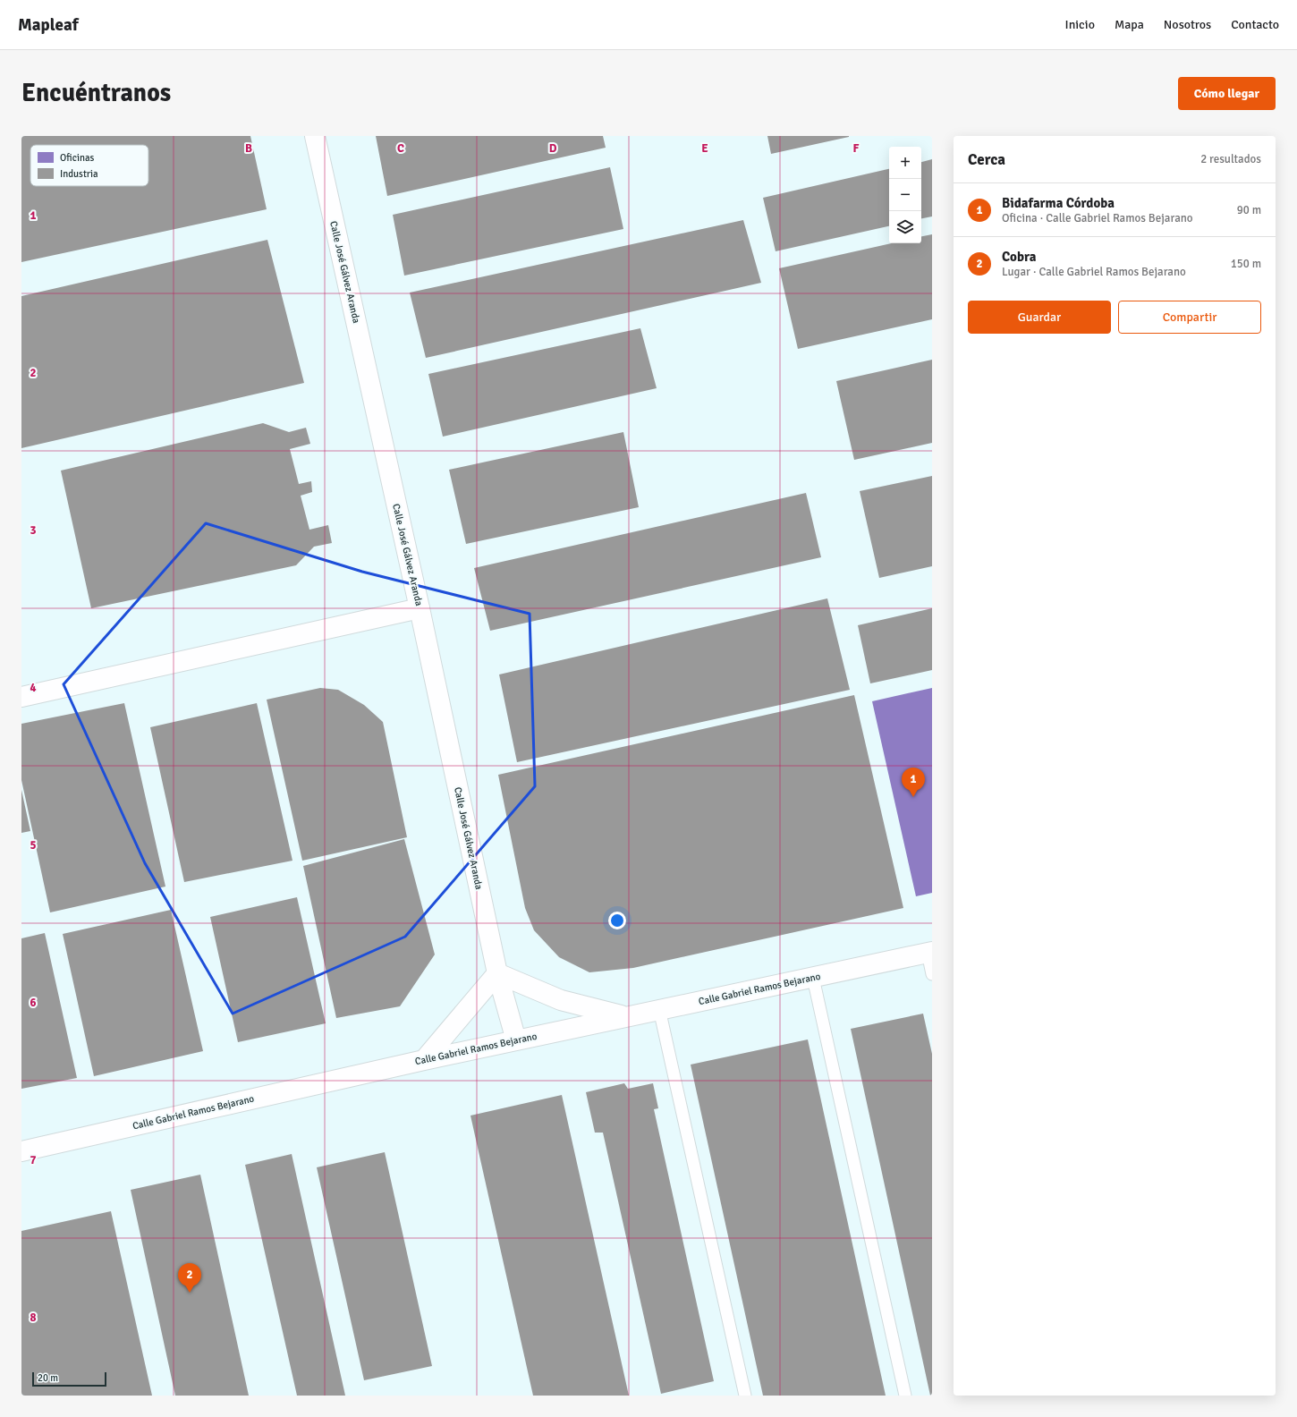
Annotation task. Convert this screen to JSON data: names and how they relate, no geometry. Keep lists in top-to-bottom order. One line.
{"streets":{"street":["Calle José Gálvez Aranda","Calle Gabriel Ramos Bejarano"]},"crossings":[["Calle José Gálvez Aranda","Calle Gabriel Ramos Bejarano"]],"legend":["Oficinas","Industria"],"scale_bar":"20 m","page":{"header":"Mapleaf","nav":["Inicio","Mapa","Nosotros","Contacto"],"buttons":["Cómo llegar",["Guardar","Compartir"]],"title":"Encuéntranos","heading":["Cerca","2 resultados"],"map_buttons":["+","−"],"list":[{"mark":"1","name":"Bidafarma Córdoba","note":"Oficina · Calle Gabriel Ramos Bejarano","value":"90 m"},{"mark":"2","name":"Cobra","note":"Lugar · Calle Gabriel Ramos Bejarano","value":"150 m"}],"pins":["1","2"],"scale":"20 m"},"grid":{"columns":["B","C","D","E","F"],"rows":["1","2","3","4","5","6","7","8"]}}
